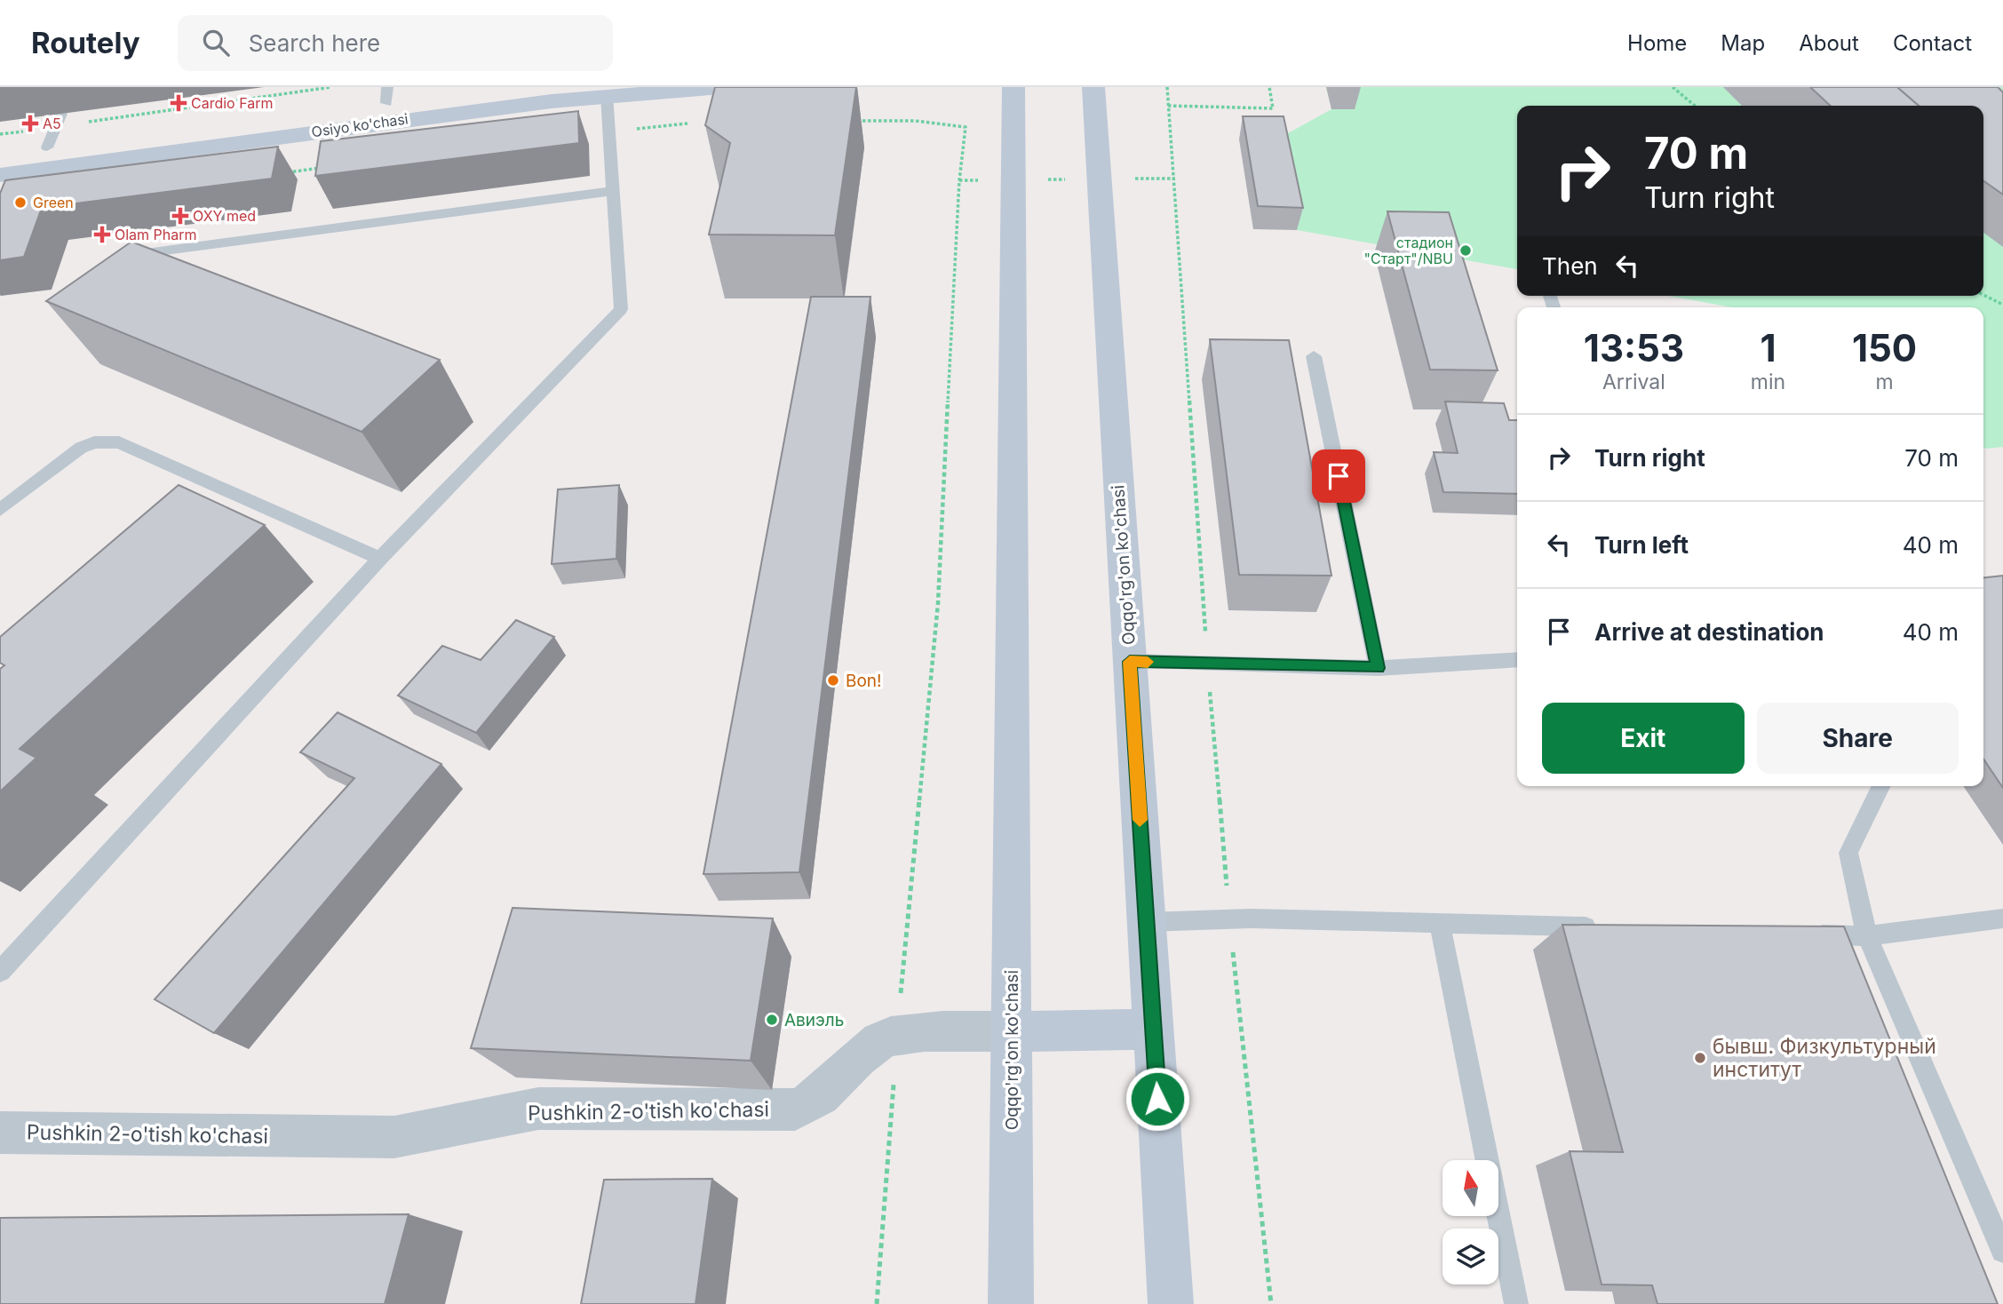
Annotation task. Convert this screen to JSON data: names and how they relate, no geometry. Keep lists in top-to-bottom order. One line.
{"streets":{"main road":["Osiyo ko'chasi","Oqqo'rg'on ko'chasi"],"street":["Pushkin 2-o'tish ko'chasi"]},"crossings":[["Oqqo'rg'on ko'chasi","Pushkin 2-o'tish ko'chasi"]],"places":{"health":["Cardio Farm","A5","OXY med","Olam Pharm"],"other":["Green","стадион \"Старт\"/NBU","Bon!","Авиэль","бывш. Физкультурный институт"]},"north":"top","page":{"header":"Routely","search":"Search here","nav":["Home","Map","About","Contact"],"turn":["70 m","Turn right"],"then":"Then","eta":["13:53","Arrival","1","min","150","m"],"list":[{"name":"Turn right","value":"70 m"},{"name":"Turn left","value":"40 m"},{"name":"Arrive at destination","value":"40 m"}],"buttons":["Exit","Share"]}}
